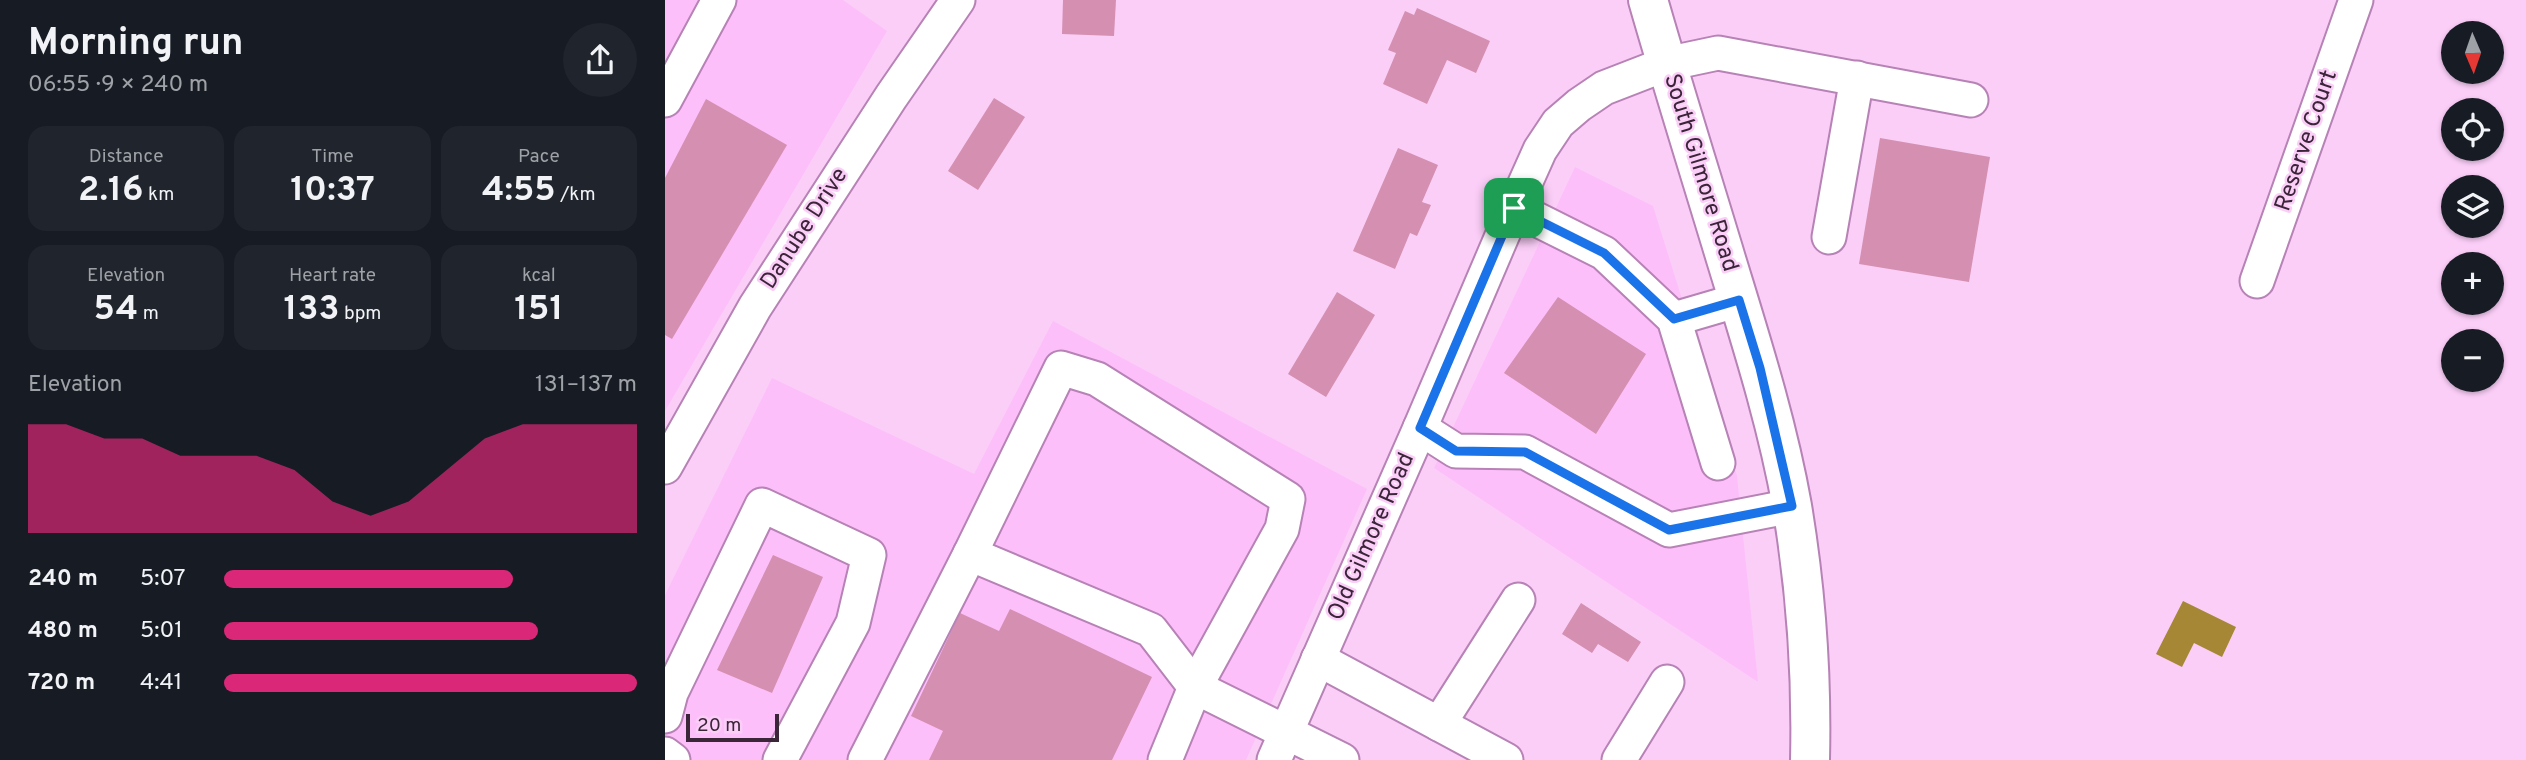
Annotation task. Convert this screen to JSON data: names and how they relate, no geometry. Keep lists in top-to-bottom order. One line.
{"streets":{"main road":["South Gilmore Road"],"street":["Reserve Court","Danube Drive","Old Gilmore Road"]},"crossings":[["South Gilmore Road","Old Gilmore Road"]],"scale_bar":"20 m","north":"bottom","page":{"heading":["Morning run","06:55 · 9 × 240 m"],"map_buttons":["+","−"],"stats":[["Distance","2.16 km"],["Time","10:37"],["Pace","4:55 /km"],["Elevation","54 m"],["Heart rate","133 bpm"],["kcal","151"]],"chart":["Elevation","131–137 m"],"list":[{"name":"240 m","note":"5:07"},{"name":"480 m","note":"5:01"},{"name":"720 m","note":"4:41"}],"scale":"20 m"}}
